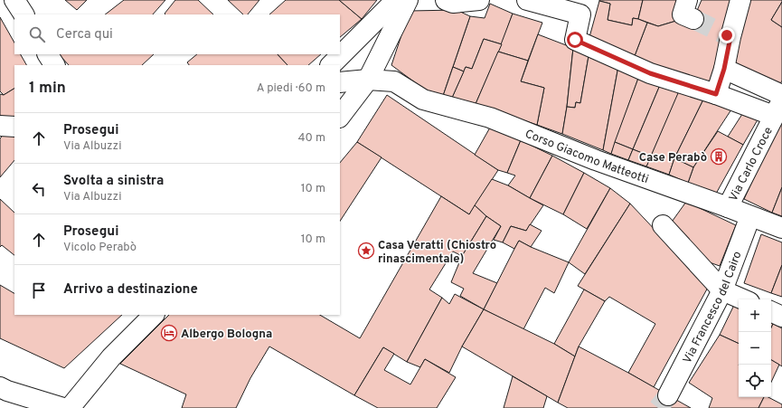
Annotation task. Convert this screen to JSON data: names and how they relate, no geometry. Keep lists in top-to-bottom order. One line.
{"streets":{"street":["Corso Giacomo Matteotti","Via Carlo Croce","Via Francesco del Cairo"]},"crossings":[["Corso Giacomo Matteotti","Via Carlo Croce"],["Corso Giacomo Matteotti","Via Francesco del Cairo"]],"places":{"building":["Case Perabò"],"place":["Casa Veratti (Chiostro rinascimentale)"],"hotel":["Albergo Bologna"]},"page":{"search":"Cerca qui","heading":["1 min","A piedi · 60 m"],"list":[["Prosegui","Via Albuzzi","40 m"],["Svolta a sinistra","Via Albuzzi","10 m"],["Prosegui","Vicolo Perabò","10 m"],"Arrivo a destinazione"],"map_buttons":["+","−"]}}
